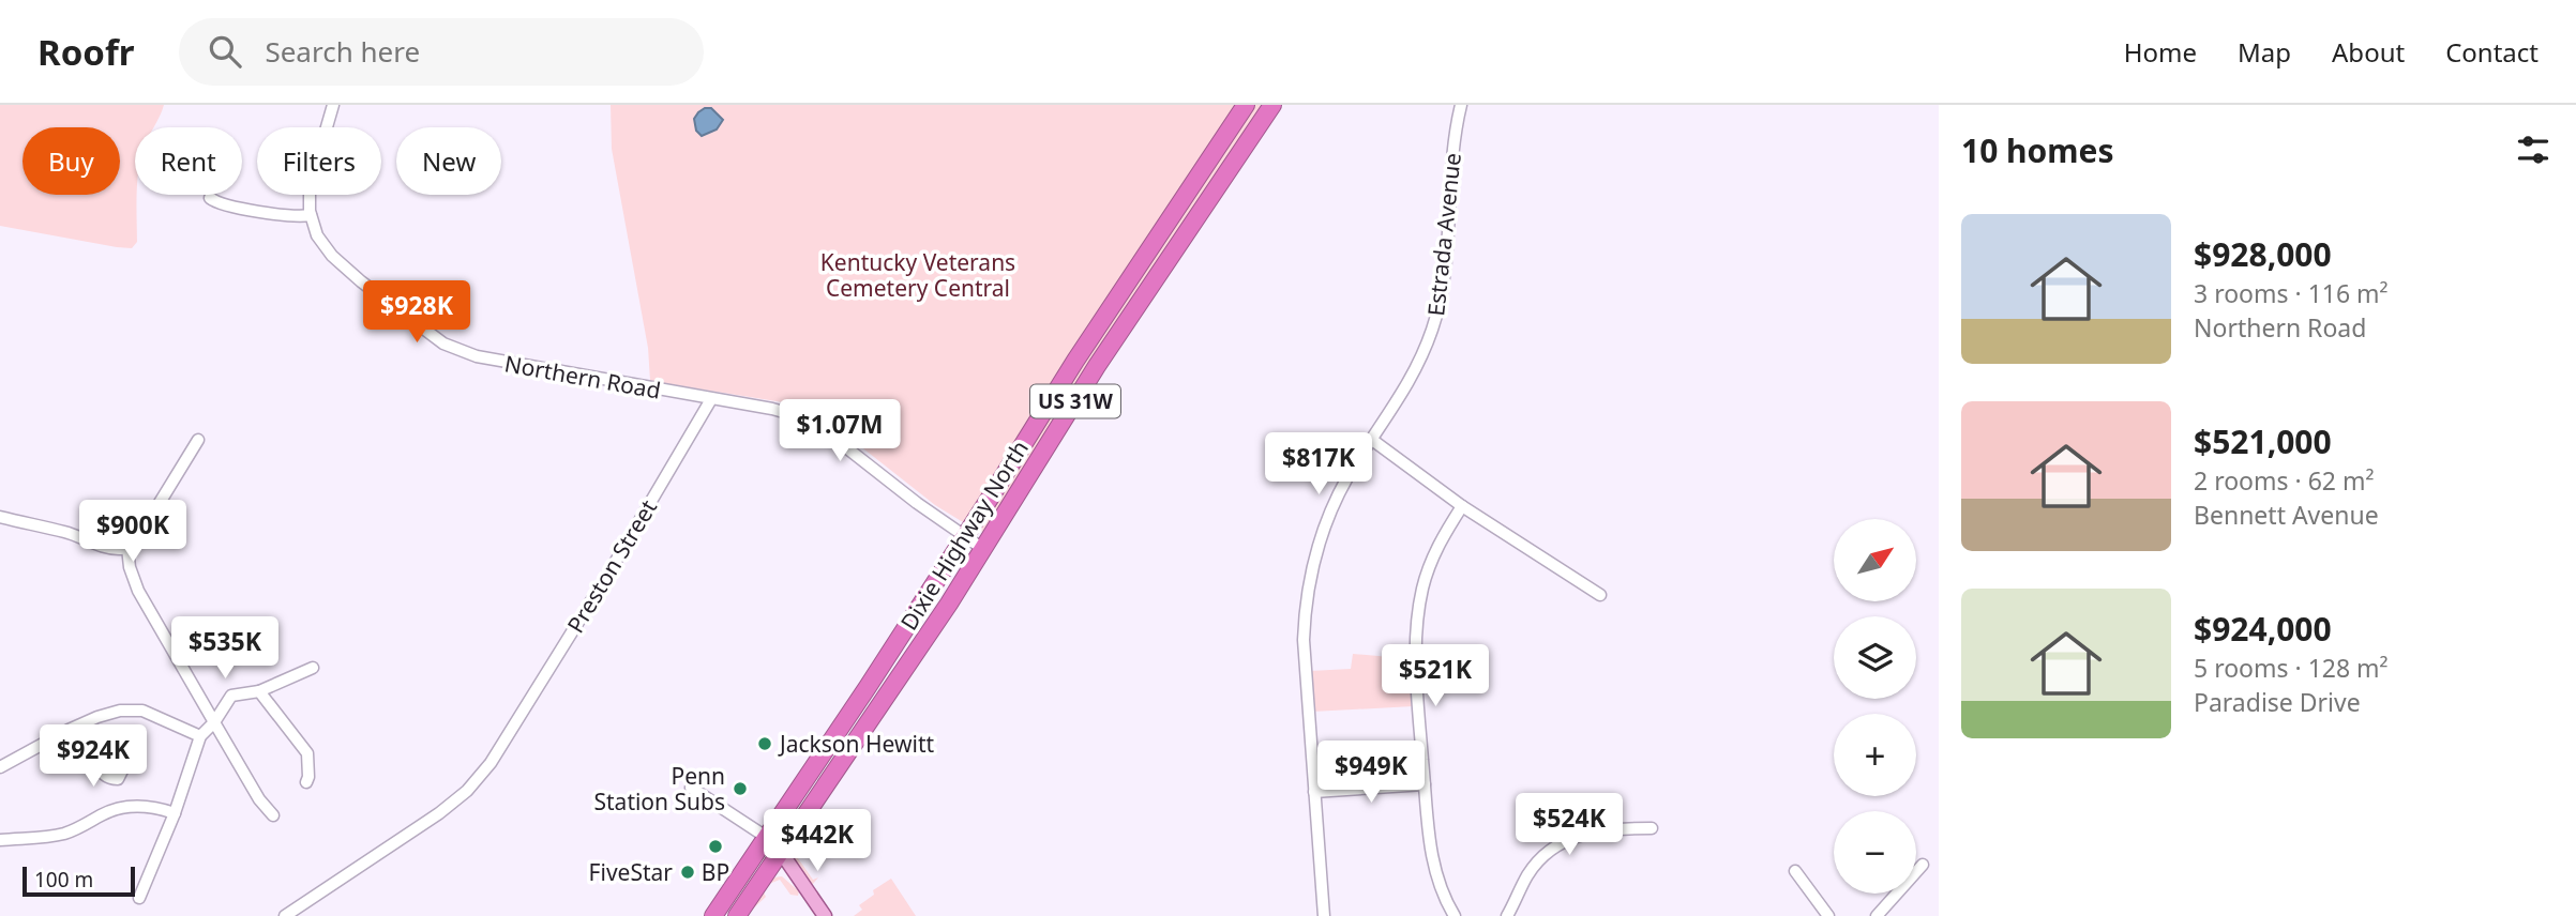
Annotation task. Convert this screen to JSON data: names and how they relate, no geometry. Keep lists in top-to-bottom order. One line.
{"streets":{"highway":["US 31W","Dixie Highway North"],"street":["Estrada Avenue","Northern Road","Preston Street"]},"crossings":[["Northern Road","Preston Street"],["US 31W","Dixie Highway North"]],"parks":["Kentucky Veterans Cemetery Central"],"places":["Jackson Hewitt","Penn Station Subs","BP","FiveStar"],"scale_bar":"100 m","north":"top right","page":{"header":"Roofr","search":"Search here","nav":["Home","Map","About","Contact"],"heading":"10 homes","chip":["Buy","Rent","Filters","New"],"list":[{"name":"$928,000","note":"3 rooms · 116 m² · Northern Road"},{"name":"$521,000","note":"2 rooms · 62 m² · Bennett Avenue"},{"name":"$924,000","note":"5 rooms · 128 m² · Paradise Drive"}],"price":["$928K","$1.07M","$817K","$900K","$535K","$521K","$924K","$949K","$524K","$442K"],"map_buttons":["+","−"],"scale":"100 m"}}
